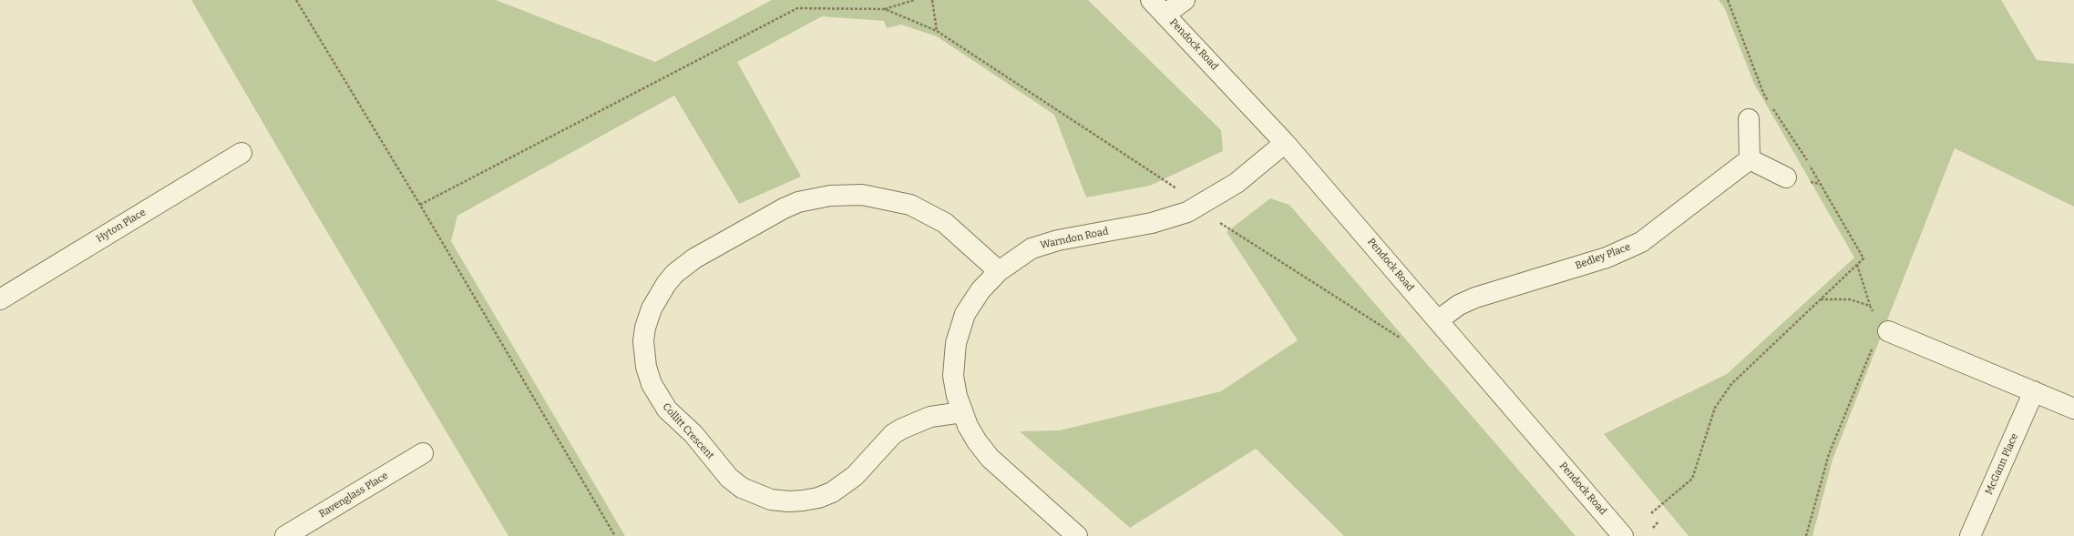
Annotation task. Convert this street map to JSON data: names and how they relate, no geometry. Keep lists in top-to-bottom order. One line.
{"streets":{"street":["Pendock Road","Hyton Place","Warndon Road","Bedley Place","Collitt Crescent","McGann Place","Ravenglass Place"]},"crossings":[["Pendock Road","Warndon Road"],["Pendock Road","Bedley Place"],["Warndon Road","Collitt Crescent"]]}
